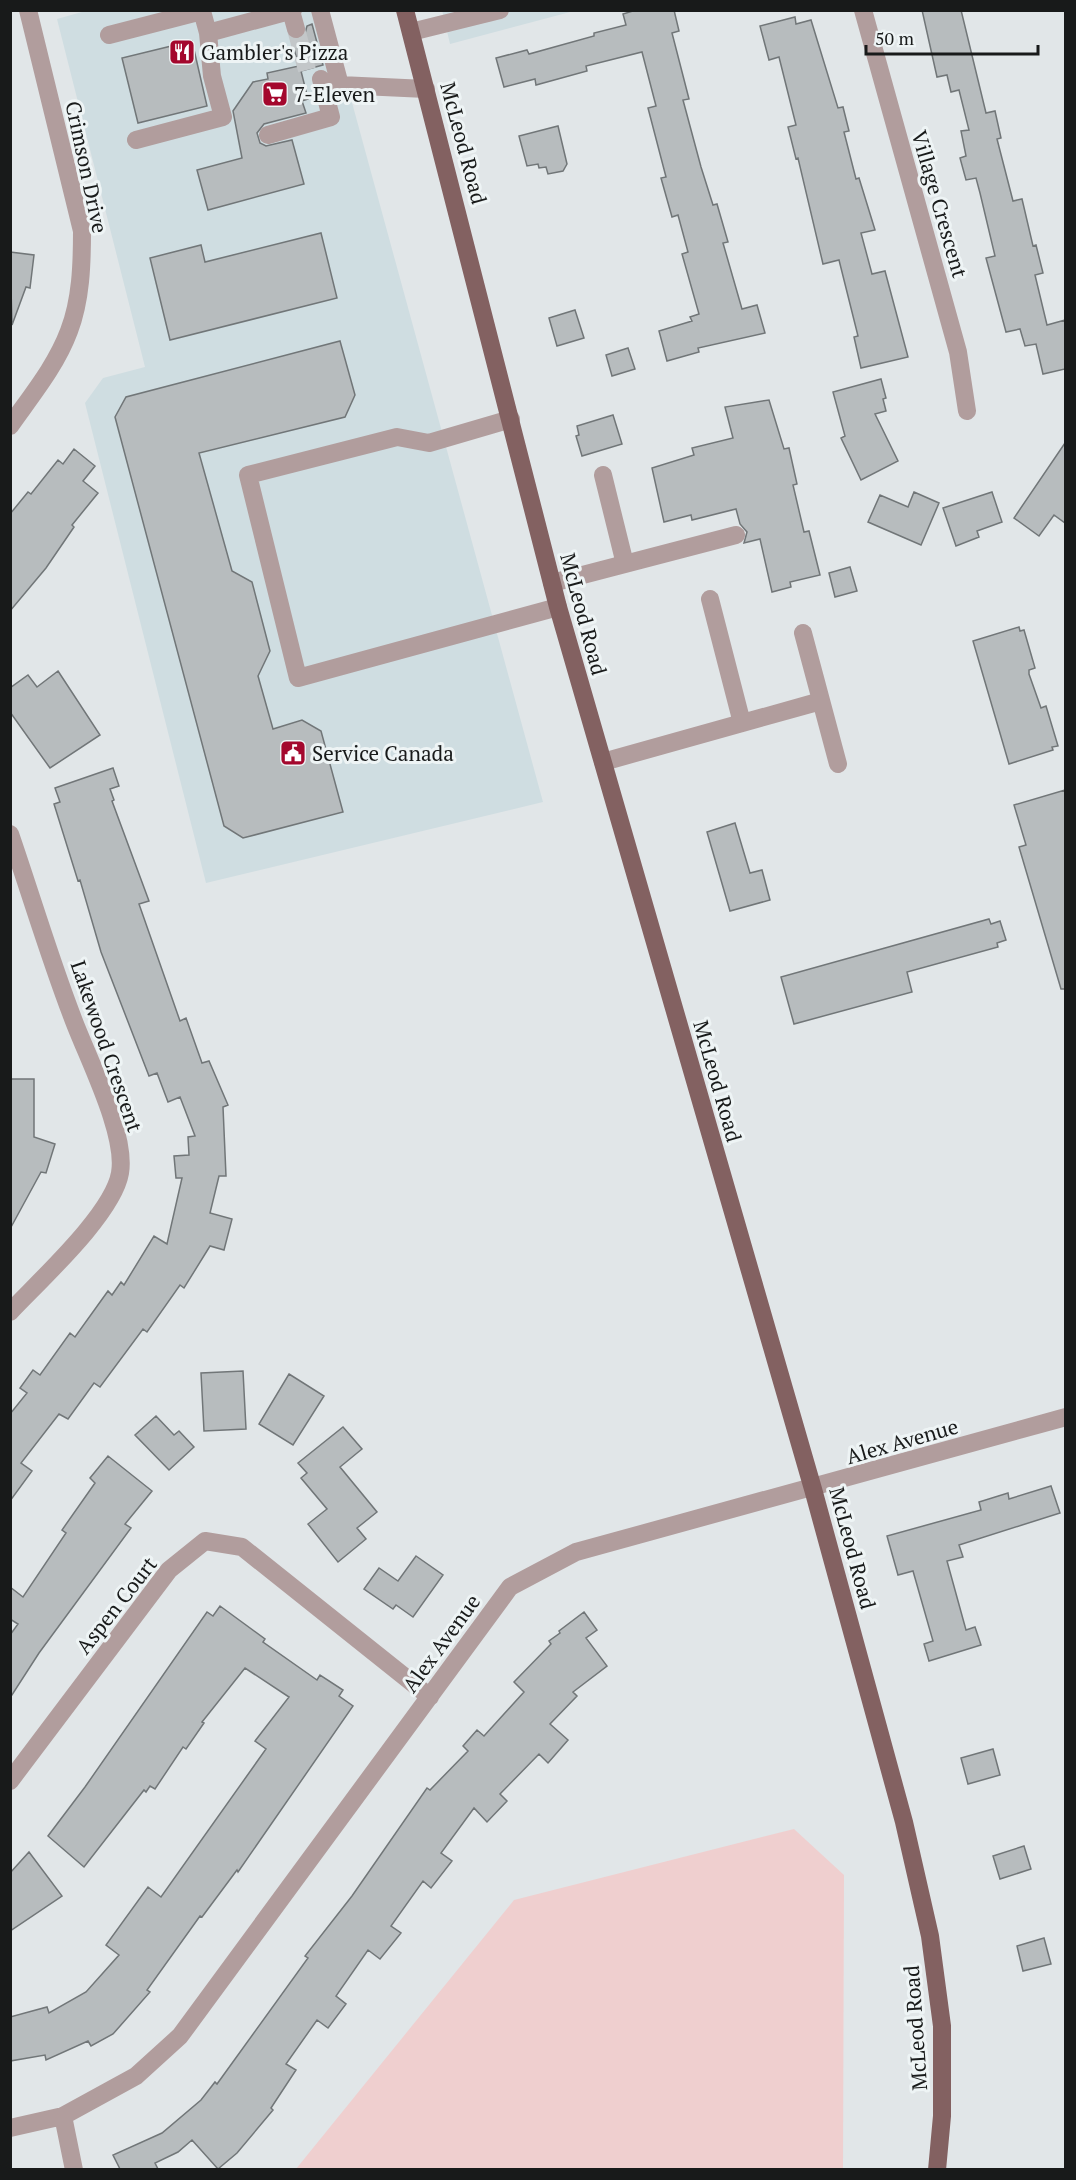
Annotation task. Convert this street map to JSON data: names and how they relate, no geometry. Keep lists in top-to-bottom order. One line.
{"streets":{"main road":["McLeod Road"],"street":["Crimson Drive","Village Crescent","Lakewood Crescent","Alex Avenue","Aspen Court"]},"crossings":[["McLeod Road","Alex Avenue"],["Alex Avenue","Aspen Court"]],"places":{"restaurant":["Gambler's Pizza"],"supermarket":["7-Eleven"],"public building":["Service Canada"]},"scale_bar":"50 m"}
